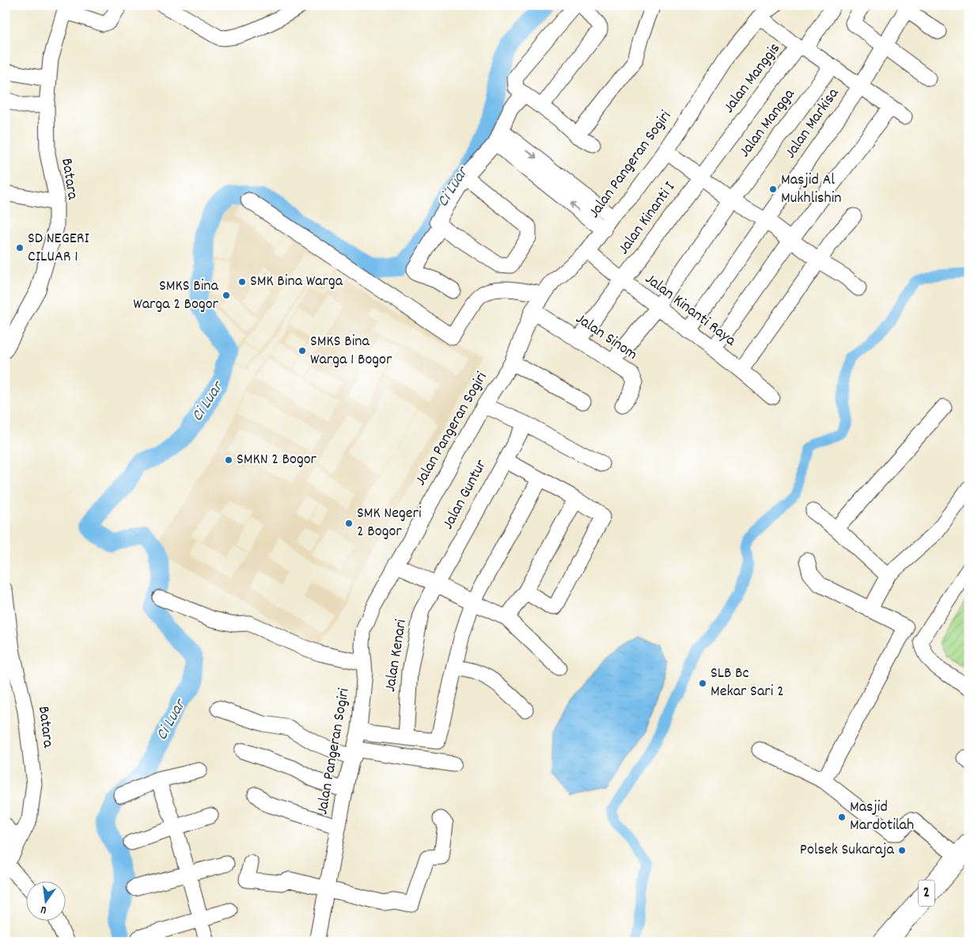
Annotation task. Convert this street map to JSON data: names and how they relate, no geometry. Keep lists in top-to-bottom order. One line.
{"streets":{"highway":["2"],"street":["Jalan Manggis","Jalan Mangga","Jalan Markisa","Jalan Pangeran Sogiri","Batara","Jalan Kinanti I","Jalan Kinanti Raya","Jalan Sinom","Jalan Guntur","Jalan Kenari"]},"crossings":[["Jalan Manggis","Jalan Kinanti I"],["Jalan Mangga","Jalan Kinanti Raya"],["Jalan Mangga","Jalan Sinom"],["Jalan Markisa","Jalan Kinanti Raya"],["Jalan Pangeran Sogiri","Jalan Kinanti Raya"],["Jalan Pangeran Sogiri","Jalan Sinom"],["Jalan Kinanti I","Jalan Kinanti Raya"],["Jalan Kinanti I","Jalan Sinom"],["Jalan Guntur","Jalan Kenari"]],"water":["Ci Luar"],"places":["Masjid Al Mukhlishin","SD NEGERI CILUAR 1","SMK Bina Warga","SMKS Bina Warga 2 Bogor","SMKS Bina Warga 1 Bogor","SMKN 2 Bogor","SMK Negeri 2 Bogor","SLB Bc Mekar Sari 2","Masjid Mardotilah","Polsek Sukaraja"],"north":"bottom"}
